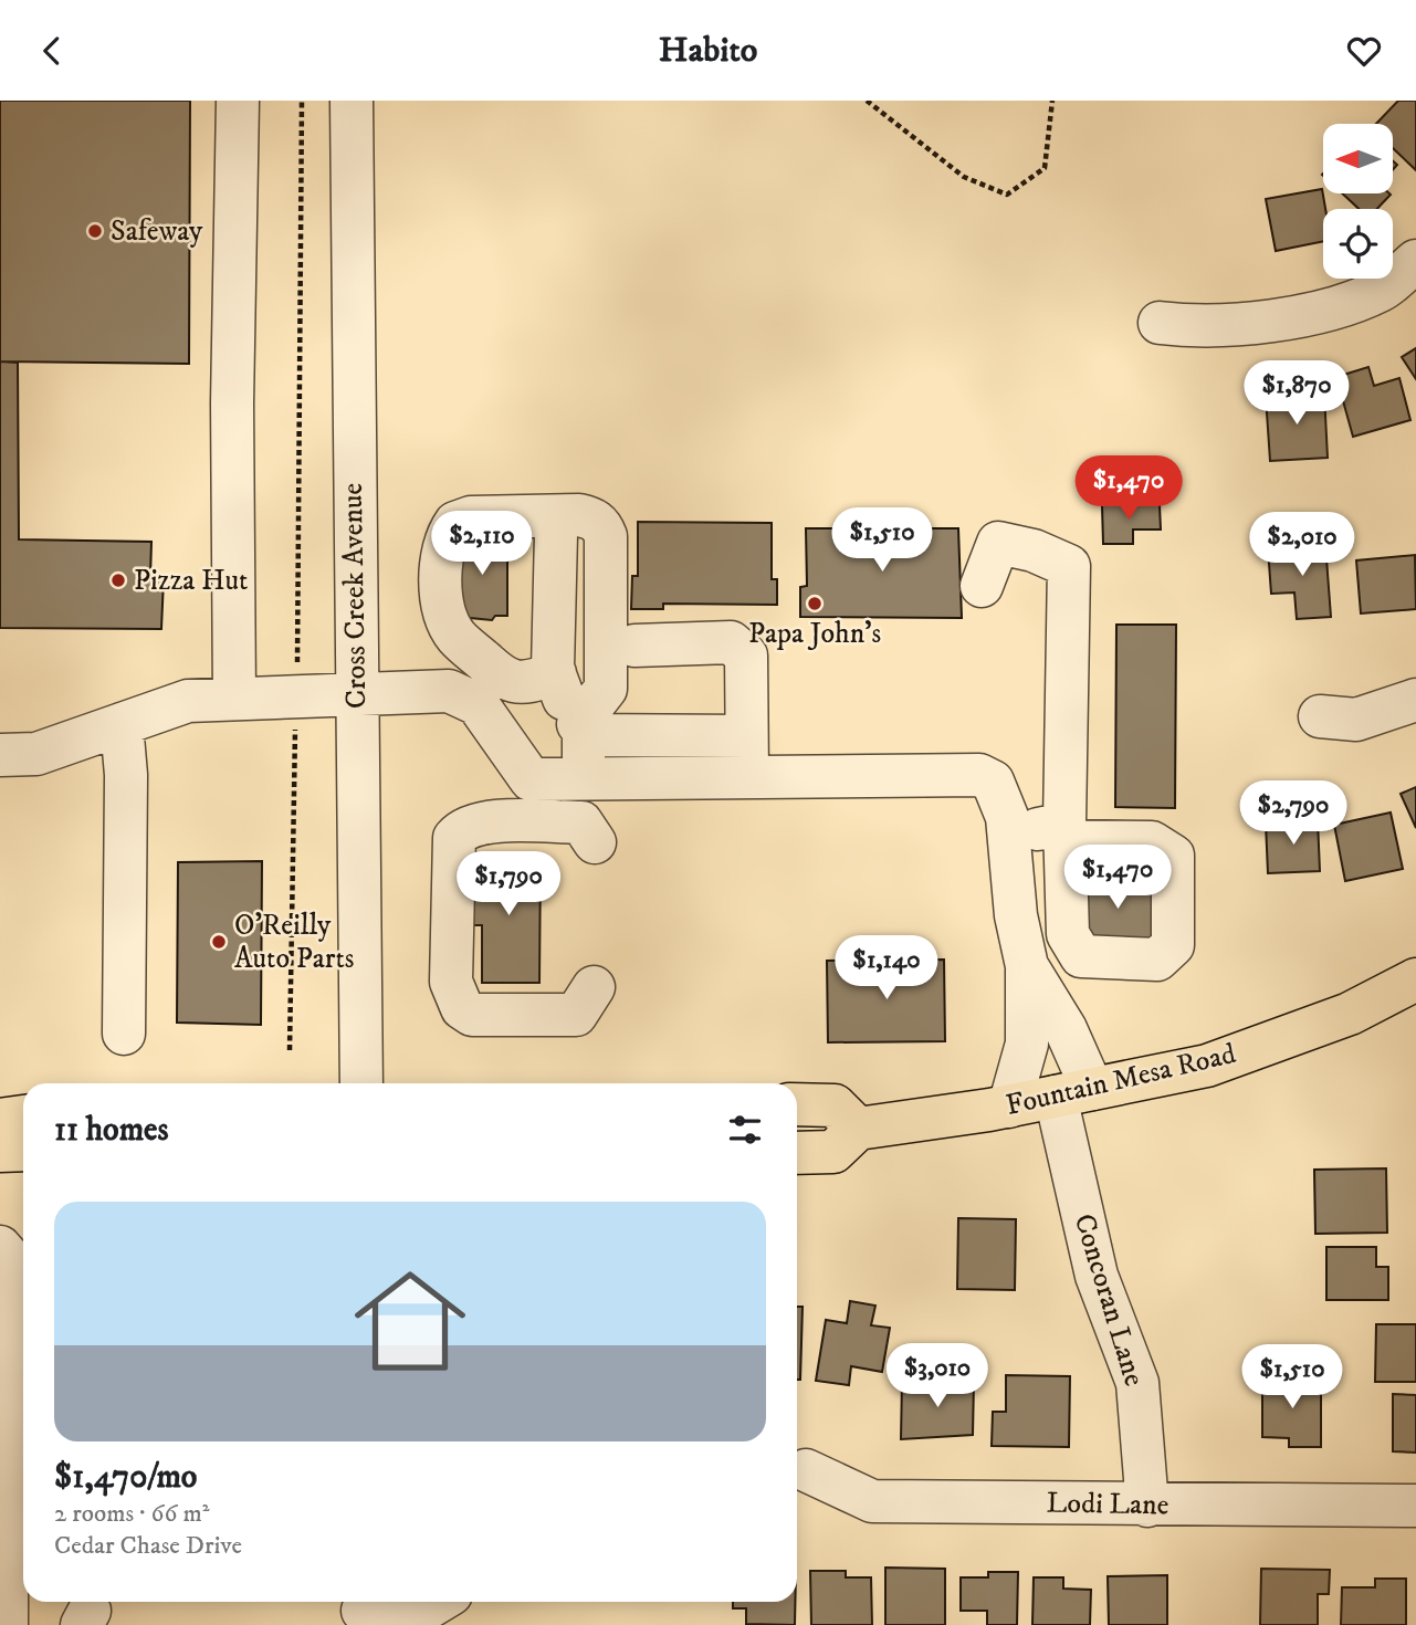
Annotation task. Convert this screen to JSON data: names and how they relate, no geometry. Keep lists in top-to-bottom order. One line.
{"streets":{"main road":["Fountain Mesa Road"],"street":["Cross Creek Avenue","Concoran Lane","Lodi Lane"]},"crossings":[["Fountain Mesa Road","Concoran Lane"],["Concoran Lane","Lodi Lane"]],"places":["Safeway","Pizza Hut","Papa John's","O'Reilly Auto Parts"],"north":"left","page":{"header":"Habito","price":["$1,870","$1,470","$1,510","$2,110","$2,010","$2,790","$1,470","$1,790","$1,140","$3,010","$1,510"],"heading":"11 homes","list":[{"name":"$1,470/mo","note":"2 rooms · 66 m² · Cedar Chase Drive"}]}}
